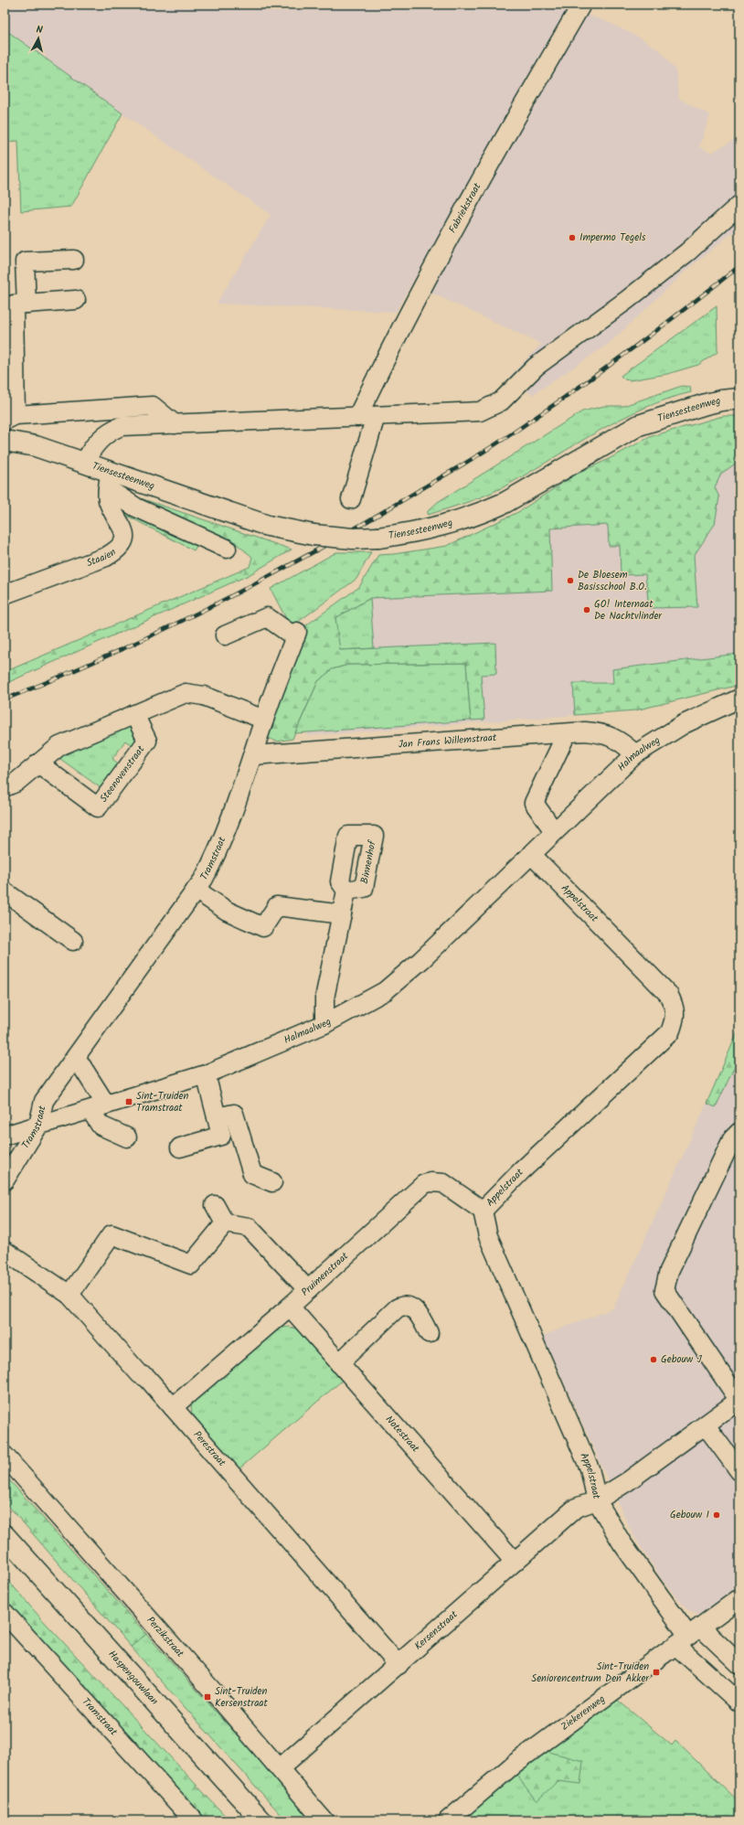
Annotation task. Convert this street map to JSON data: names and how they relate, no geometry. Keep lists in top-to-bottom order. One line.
{"streets":{"main road":["Tiensesteenweg","Haspengouwlaan"],"street":["Fabriekstraat","Staaien","Jan Frans Willemstraat","Halmaalweg","Steenovenstraat","Tramstraat","Binnenhof","Appelstraat","Pruimenstraat","Notestraat","Perestraat","Kersenstraat","Perzikstraat","Ziekerenweg"]},"crossings":[["Fabriekstraat","Tiensesteenweg"],["Tiensesteenweg","Staaien"],["Jan Frans Willemstraat","Halmaalweg"],["Jan Frans Willemstraat","Tramstraat"],["Halmaalweg","Tramstraat"],["Halmaalweg","Binnenhof"],["Halmaalweg","Appelstraat"],["Appelstraat","Pruimenstraat"],["Appelstraat","Kersenstraat"],["Appelstraat","Ziekerenweg"],["Pruimenstraat","Notestraat"],["Pruimenstraat","Perestraat"],["Notestraat","Kersenstraat"],["Perestraat","Kersenstraat"],["Kersenstraat","Perzikstraat"]],"places":{"other":["Impermo Tegels","De Bloesem Basisschool B.O.","GO! Internaat De Nachtvlinder","Gebouw J","Gebouw I"],"transit":["Sint-Truiden Tramstraat","Sint-Truiden Seniorencentrum Den Akker","Sint-Truiden Kersenstraat"]},"north":"top"}
